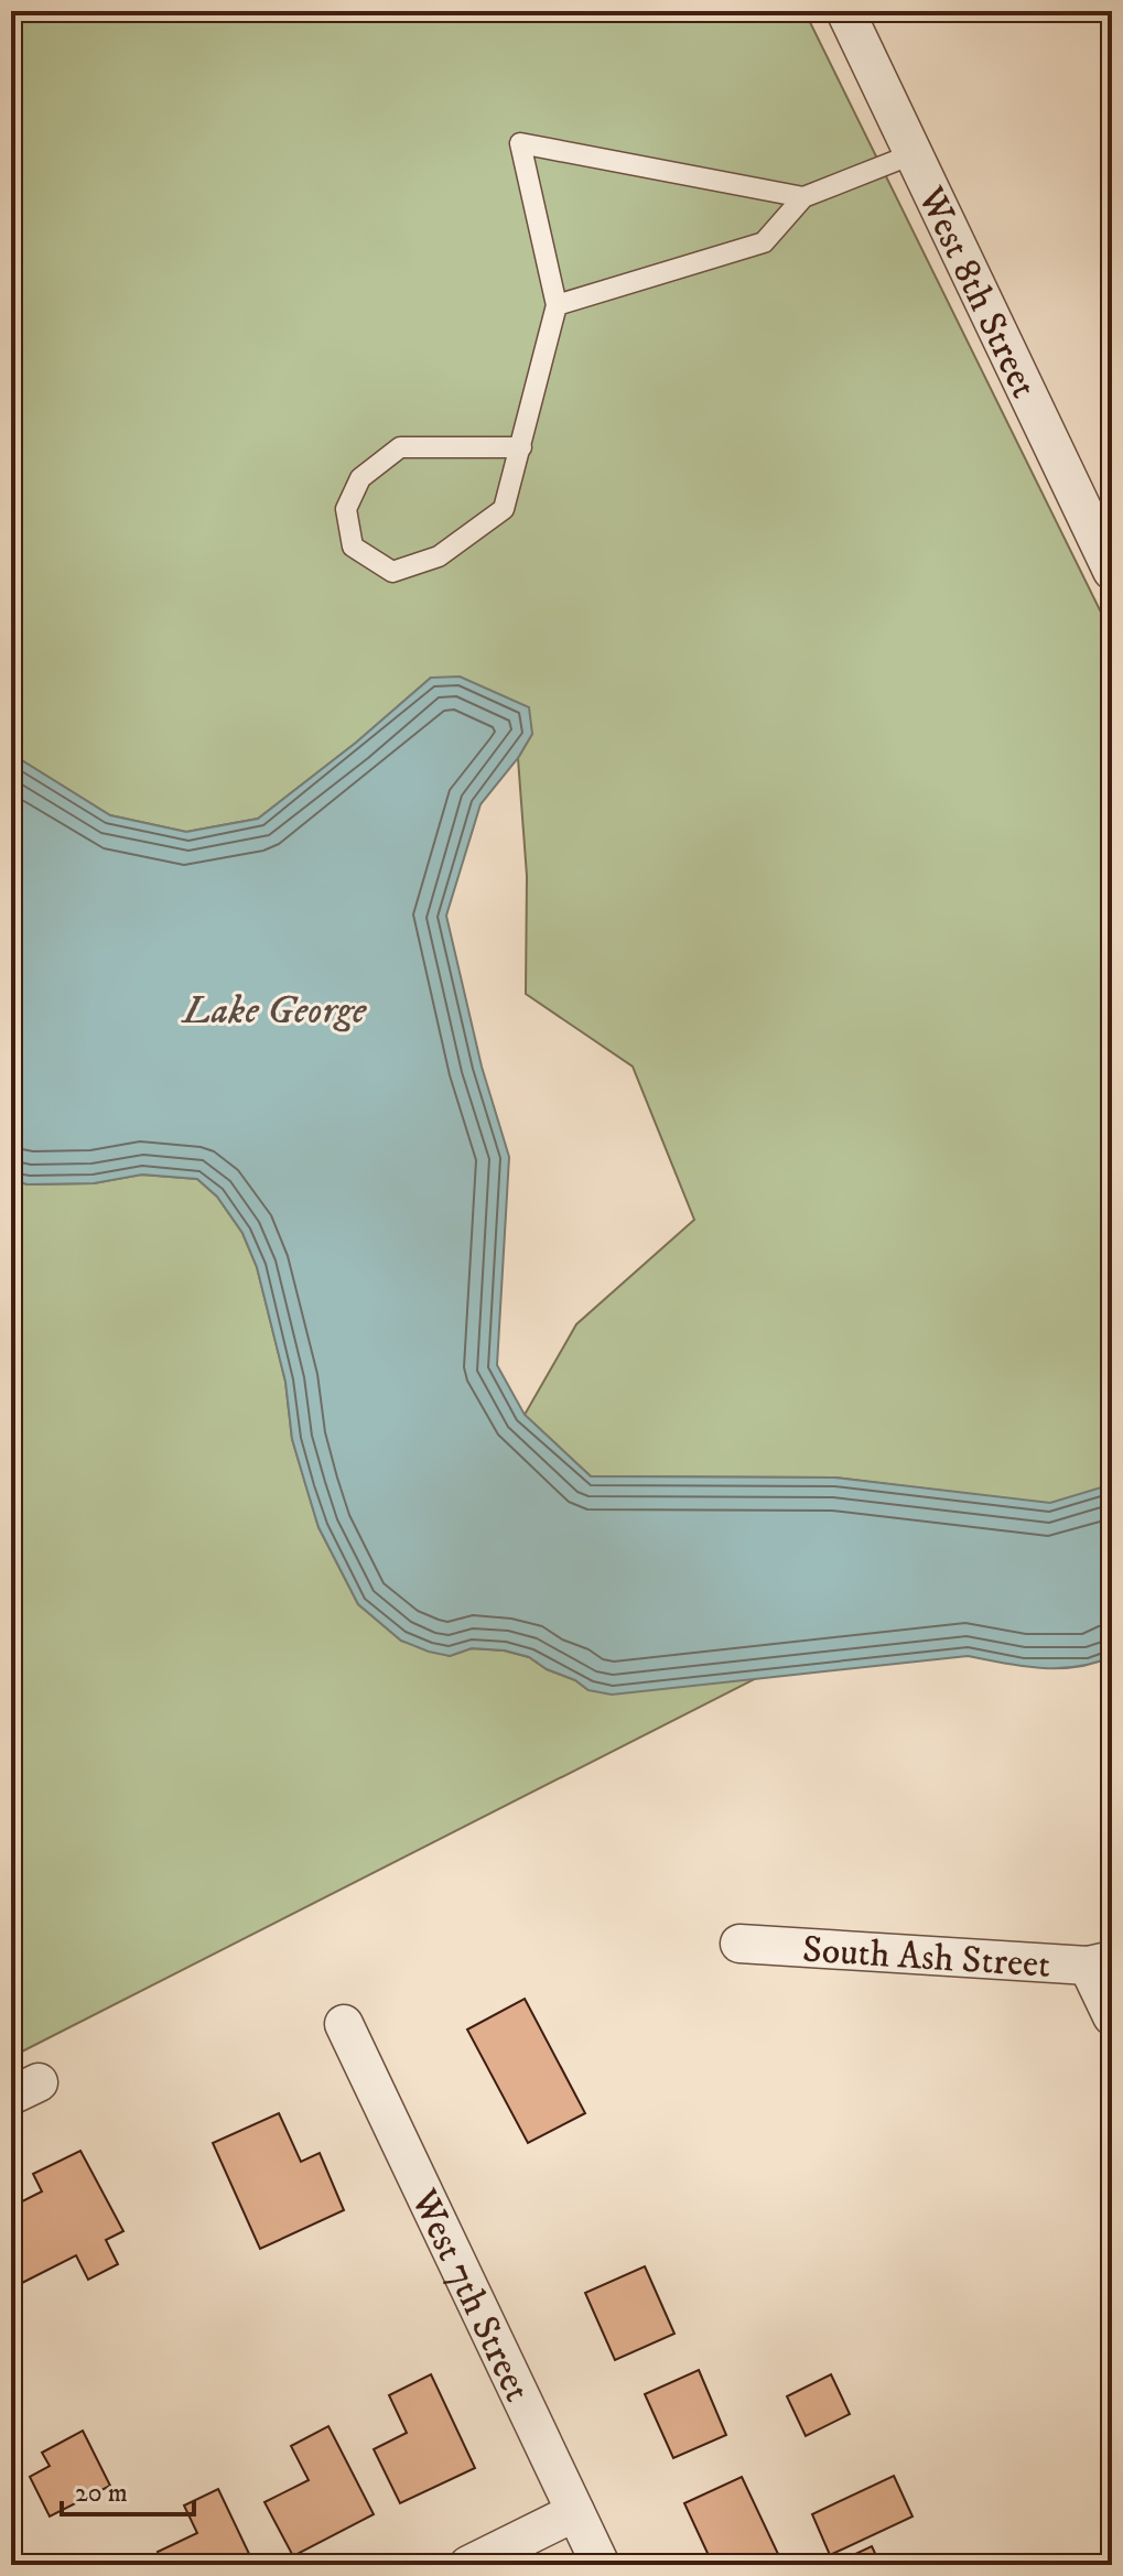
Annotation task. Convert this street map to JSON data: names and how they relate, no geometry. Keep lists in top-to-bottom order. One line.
{"streets":{"street":["West 8th Street","South Ash Street","West 7th Street"]},"water":["Lake George"],"scale_bar":"20 m"}
